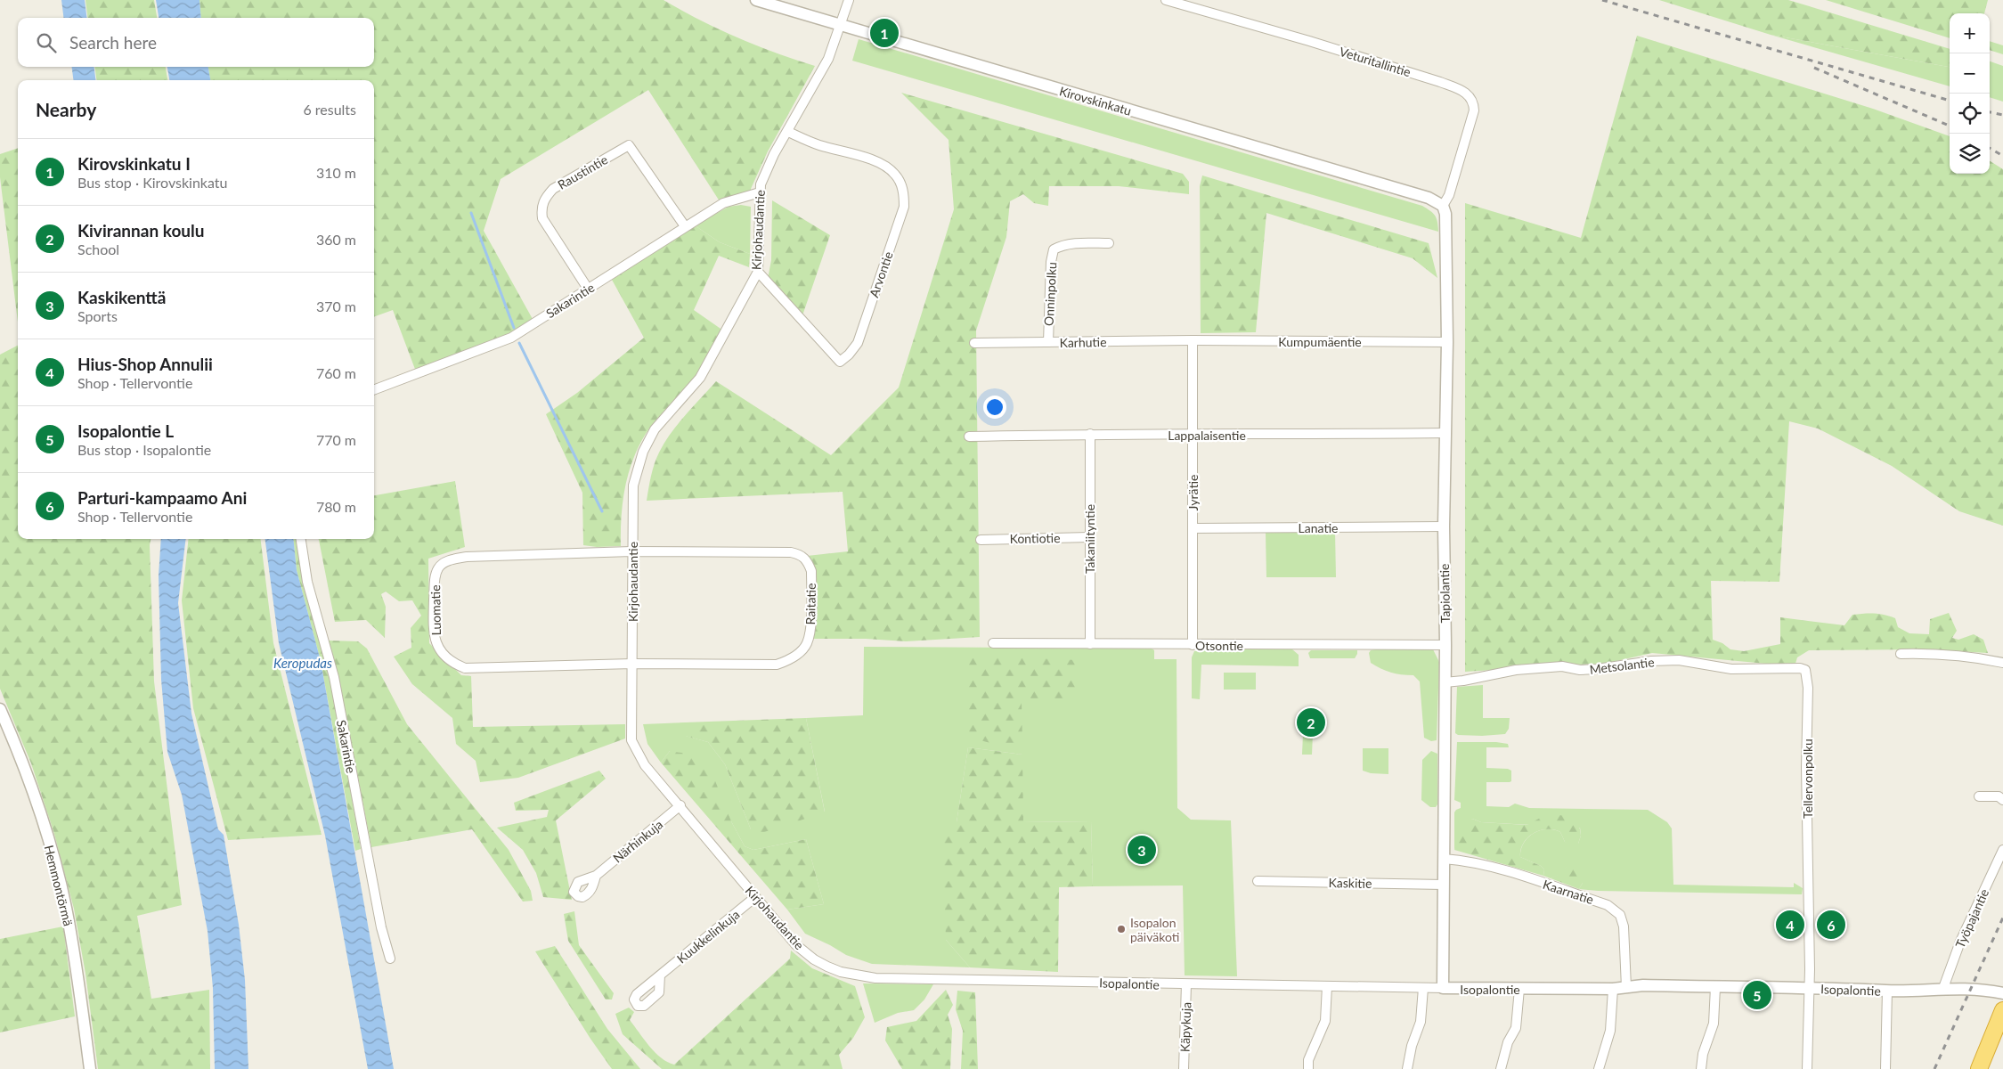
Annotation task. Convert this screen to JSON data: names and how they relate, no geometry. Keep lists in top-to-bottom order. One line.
{"streets":{"street":["Veturitallintie","Kirovskinkatu","Raustintie","Kirjohaudantie","Arvontie","Onninpolku","Sakarintie","Kumpumäentie","Karhutie","Lappalaisentie","Jyrätie","Lanatie","Kontiotie","Takaniityntie","Tapiolantie","Raitatie","Luomatie","Otsontie","Metsolantie","Tellervonpolku","Närhinkuja","Kaskitie","Hemmontörmä","Kaarnatie","Työpajantie","Kuukkelinkuja","Isopalontie","Käpykuja"]},"crossings":[["Veturitallintie","Kirovskinkatu"],["Veturitallintie","Tapiolantie"],["Kirovskinkatu","Kirjohaudantie"],["Kirovskinkatu","Tapiolantie"],["Raustintie","Sakarintie"],["Kirjohaudantie","Arvontie"],["Kirjohaudantie","Sakarintie"],["Kirjohaudantie","Raitatie"],["Kirjohaudantie","Luomatie"],["Kirjohaudantie","Närhinkuja"],["Kirjohaudantie","Kuukkelinkuja"],["Kirjohaudantie","Isopalontie"],["Onninpolku","Karhutie"],["Kumpumäentie","Karhutie"],["Kumpumäentie","Jyrätie"],["Kumpumäentie","Tapiolantie"],["Karhutie","Jyrätie"],["Lappalaisentie","Jyrätie"],["Lappalaisentie","Takaniityntie"],["Lappalaisentie","Tapiolantie"],["Jyrätie","Lanatie"],["Jyrätie","Otsontie"],["Lanatie","Tapiolantie"],["Kontiotie","Takaniityntie"],["Takaniityntie","Otsontie"],["Tapiolantie","Otsontie"],["Tapiolantie","Metsolantie"],["Tapiolantie","Kaskitie"],["Tapiolantie","Kaarnatie"],["Tapiolantie","Isopalontie"],["Raitatie","Luomatie"],["Metsolantie","Tellervonpolku"],["Tellervonpolku","Isopalontie"],["Kaarnatie","Isopalontie"],["Työpajantie","Isopalontie"],["Isopalontie","Käpykuja"]],"water":["Keropudas"],"places":["Isopalon päiväkoti"],"page":{"map_buttons":["+","−"],"pins":["1","2","3","4","6","5"],"search":"Search here","heading":["Nearby","6 results"],"list":[{"mark":"1","name":"Kirovskinkatu I","note":"Bus stop · Kirovskinkatu","value":"310 m"},{"mark":"2","name":"Kivirannan koulu","note":"School","value":"360 m"},{"mark":"3","name":"Kaskikenttä","note":"Sports","value":"370 m"},{"mark":"4","name":"Hius-Shop Annulii","note":"Shop · Tellervontie","value":"760 m"},{"mark":"5","name":"Isopalontie L","note":"Bus stop · Isopalontie","value":"770 m"},{"mark":"6","name":"Parturi-kampaamo Ani","note":"Shop · Tellervontie","value":"780 m"}]}}
